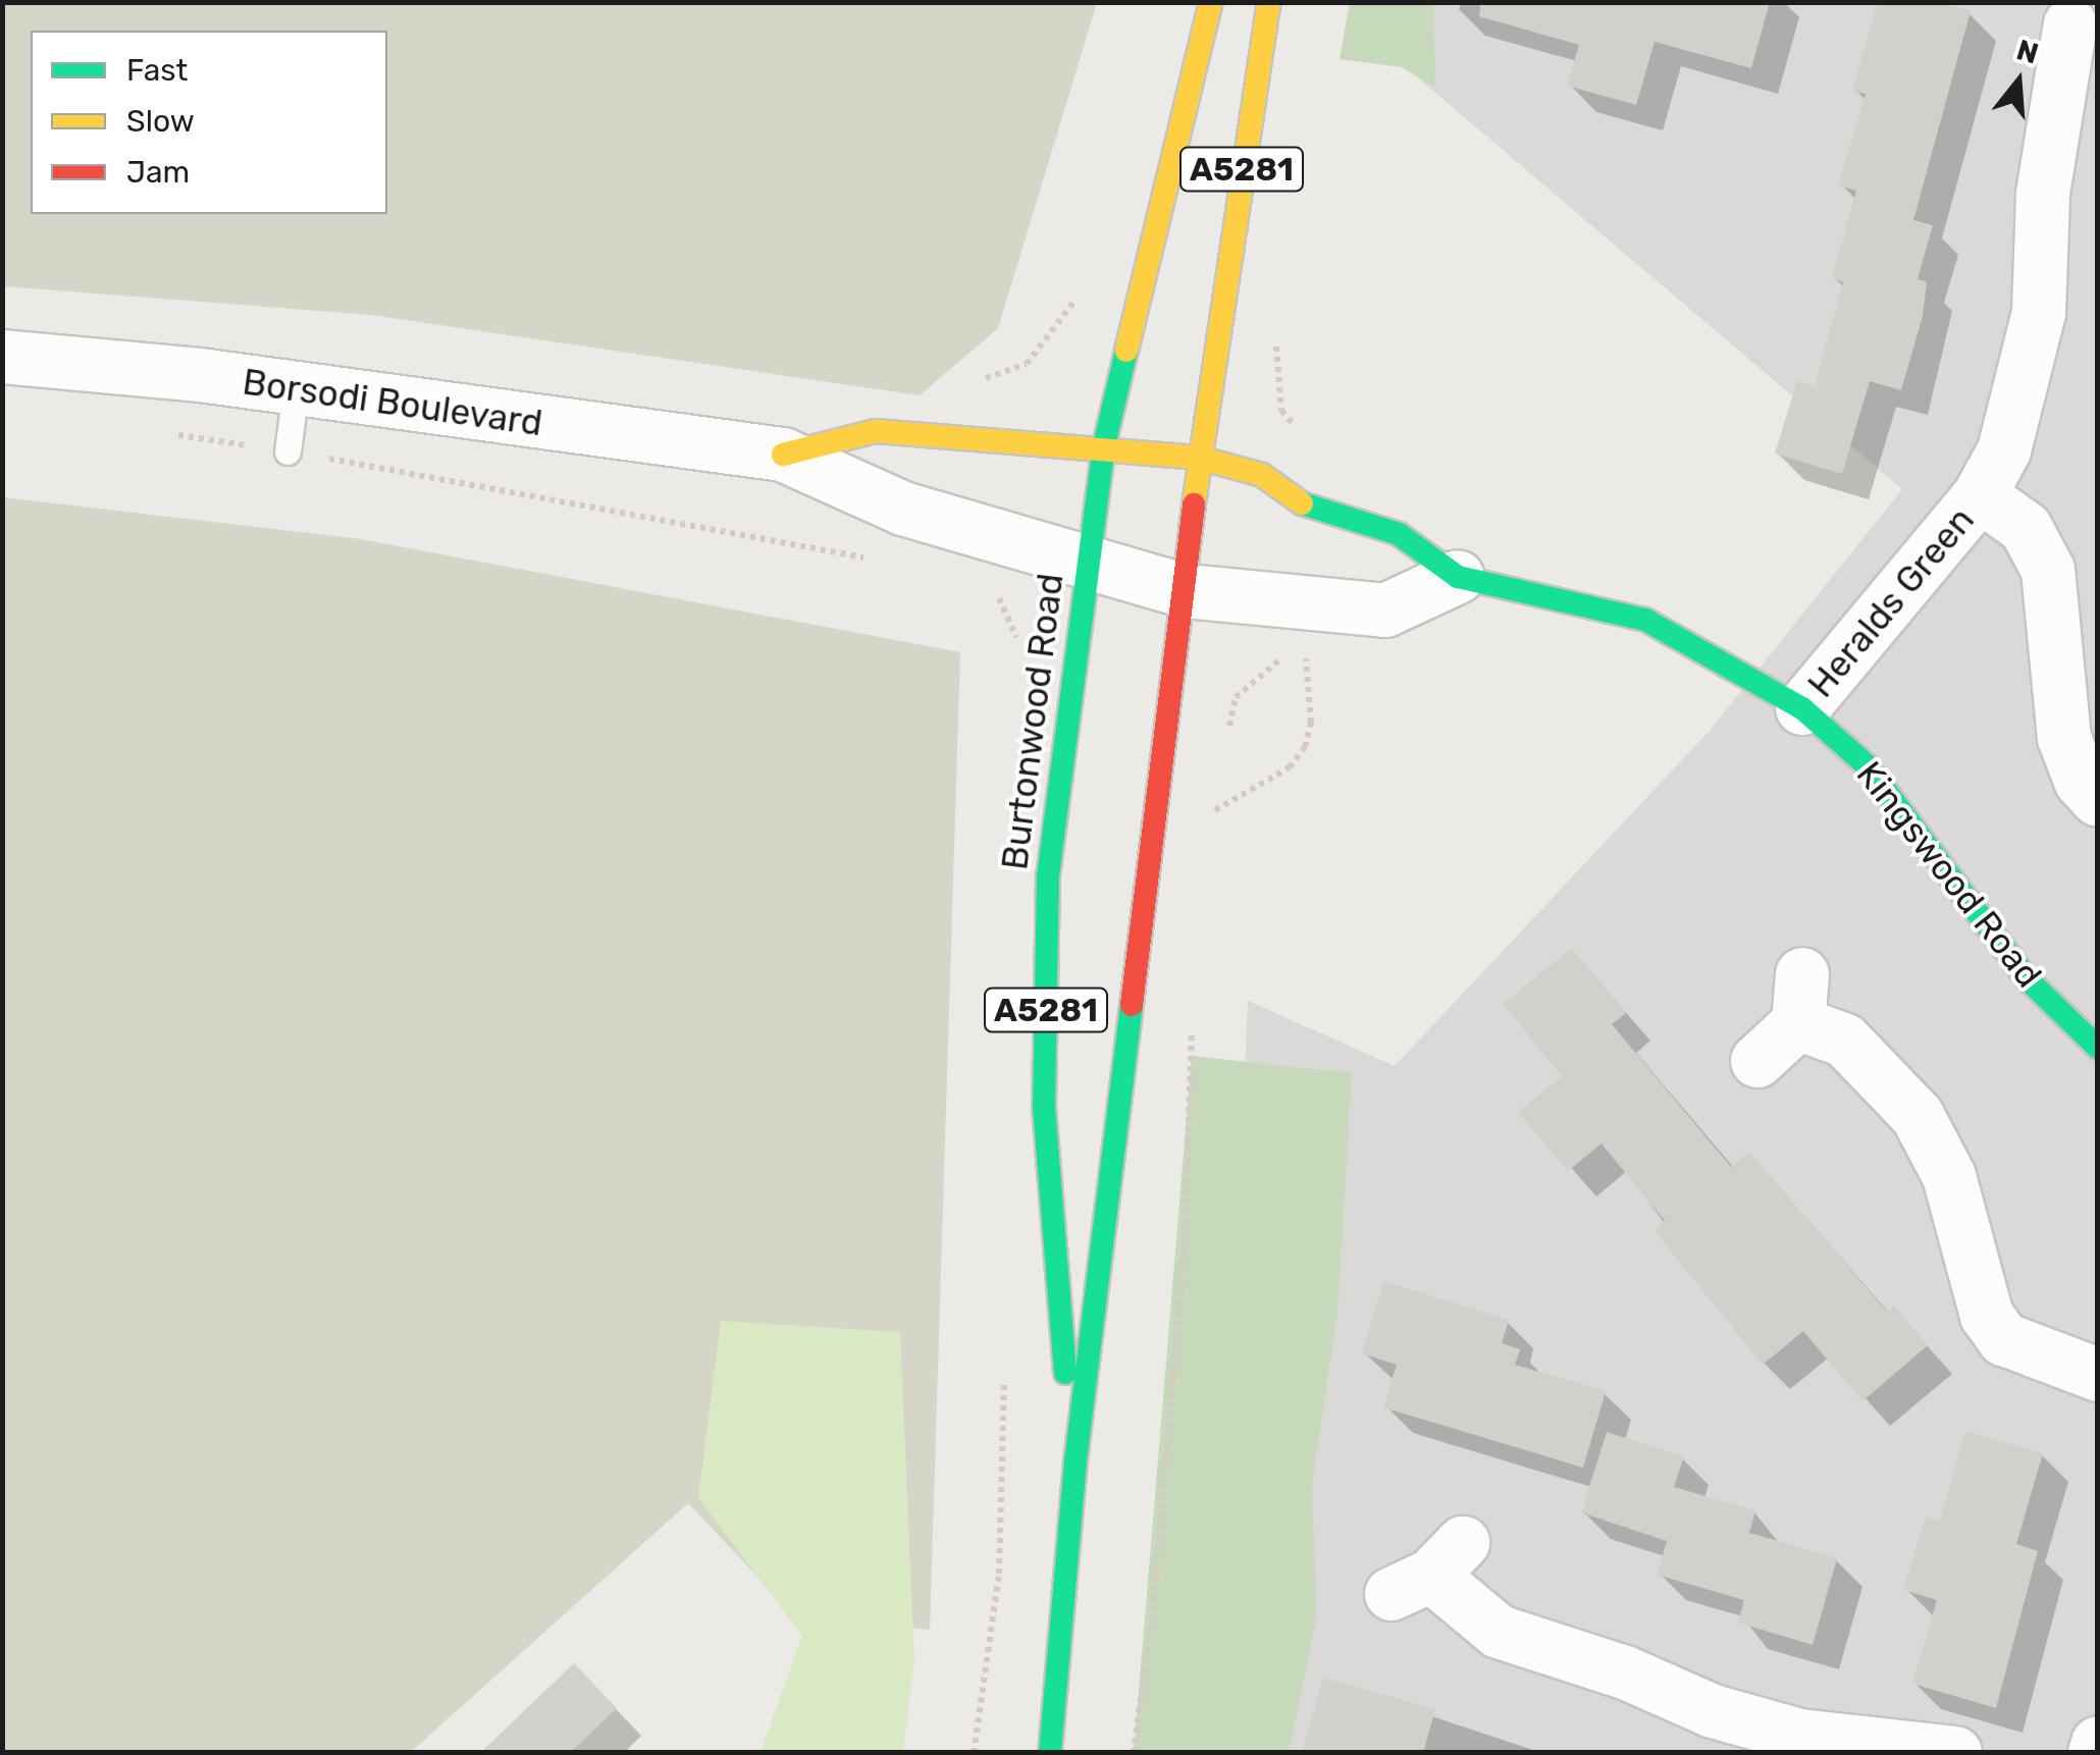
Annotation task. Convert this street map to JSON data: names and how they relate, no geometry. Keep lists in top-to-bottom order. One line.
{"streets":{"main road":["A5281","Borsodi Boulevard","Burtonwood Road","Kingswood Road"],"street":["Heralds Green"]},"crossings":[["Borsodi Boulevard","Burtonwood Road"],["Borsodi Boulevard","Kingswood Road"],["Heralds Green","Kingswood Road"],["Burtonwood Road","Kingswood Road"]],"legend":["Fast","Slow","Jam"],"north":"top"}
